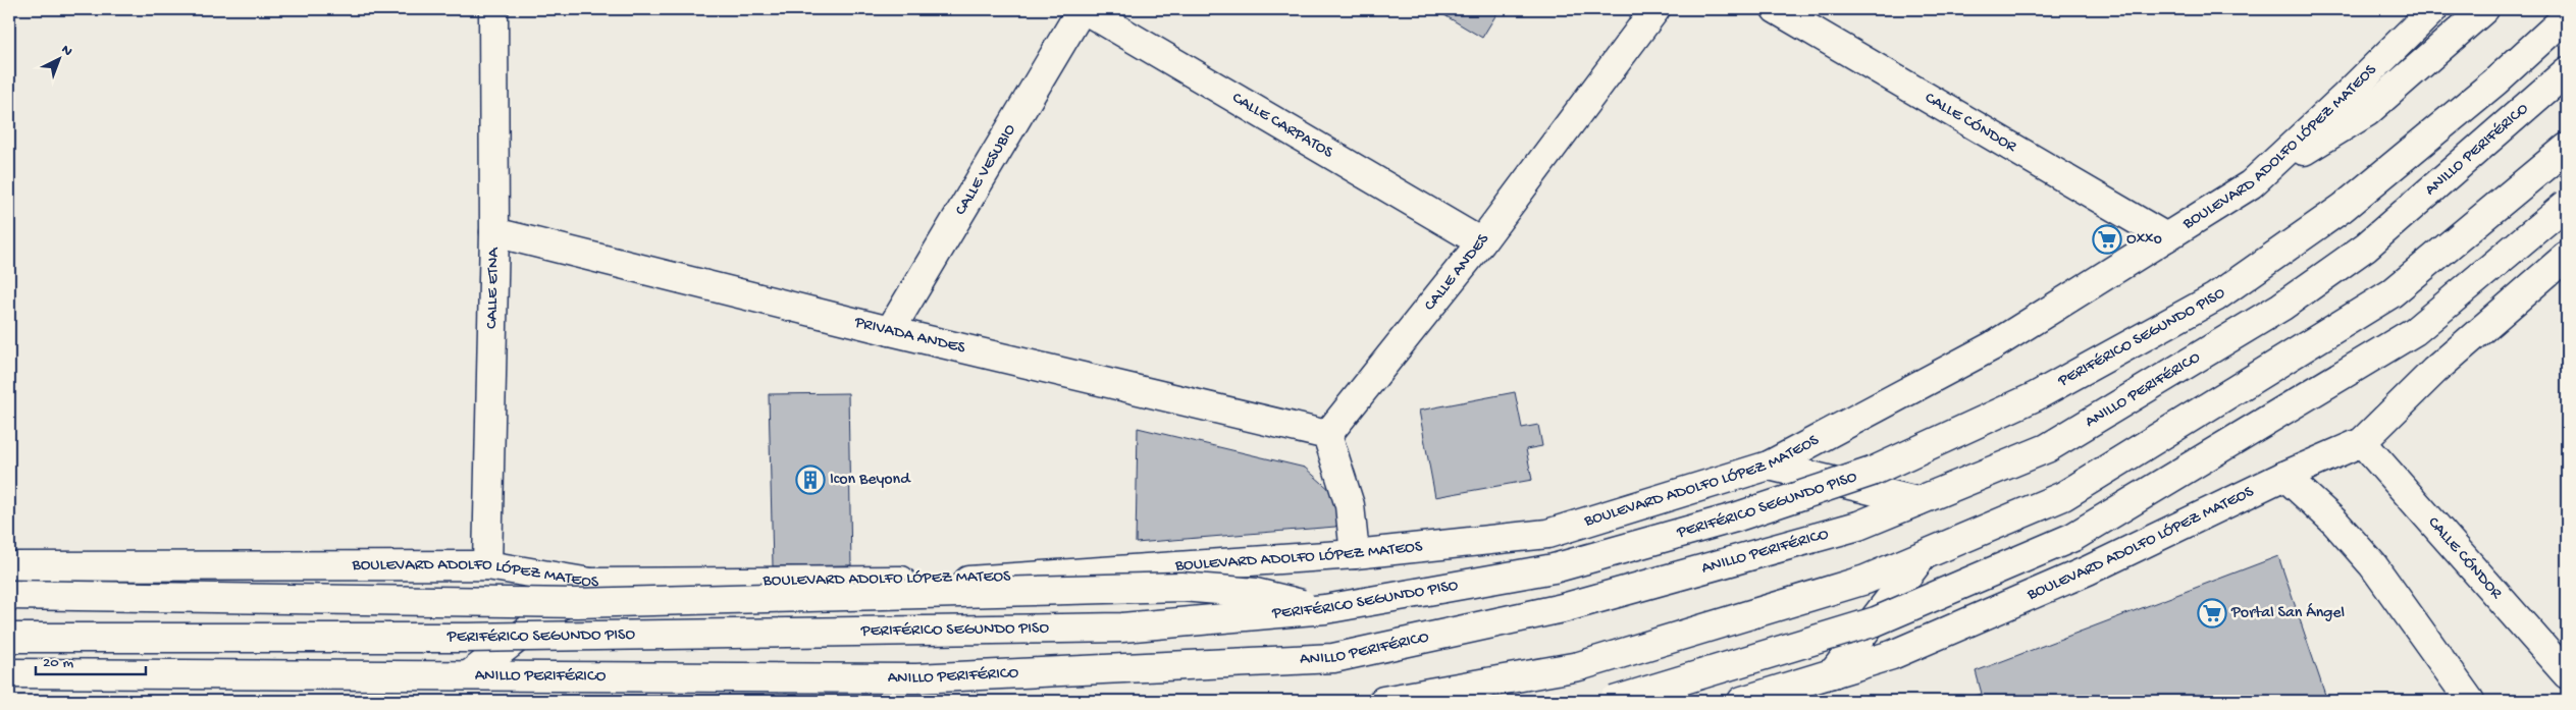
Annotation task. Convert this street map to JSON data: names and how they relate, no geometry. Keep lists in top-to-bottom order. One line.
{"streets":{"main road":["CALLE CÓNDOR","CALLE CARPATOS","BOULEVARD ADOLFO LÓPEZ MATEOS","ANILLO PERIFÉRICO","CALLE VESUBIO","CALLE ANDES","CALLE ETNA","PRIVADA ANDES","PERIFÉRICO SEGUNDO PISO"]},"crossings":[["CALLE CÓNDOR","BOULEVARD ADOLFO LÓPEZ MATEOS"],["CALLE CARPATOS","CALLE VESUBIO"],["CALLE CARPATOS","CALLE ANDES"],["BOULEVARD ADOLFO LÓPEZ MATEOS","CALLE ETNA"],["CALLE VESUBIO","PRIVADA ANDES"],["CALLE ANDES","PRIVADA ANDES"],["CALLE ETNA","PRIVADA ANDES"]],"places":{"supermarket":["Oxxo","Portal San Ángel"],"building":["Icon Beyond"]},"scale_bar":"20 m","north":"top right"}
